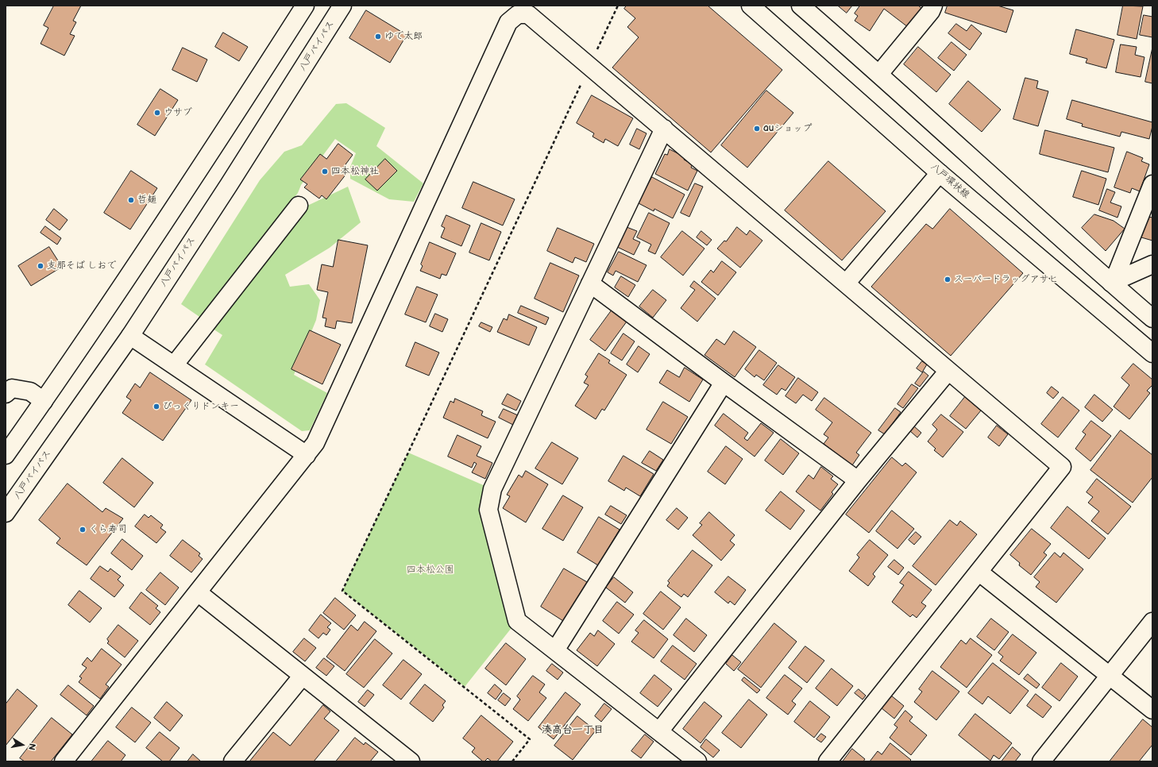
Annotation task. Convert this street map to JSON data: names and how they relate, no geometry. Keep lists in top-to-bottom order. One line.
{"streets":{"main road":["八戸バイパス","八戸環状線"]},"districts":["湊高台一丁目"],"parks":["四本松公園"],"places":["ゆで太郎","ウサブ","auショップ","四本松神社","哲麺","支那そば しおで","スーパードラッグアサヒ","びっくりドンキー","くら寿司"],"north":"right"}
